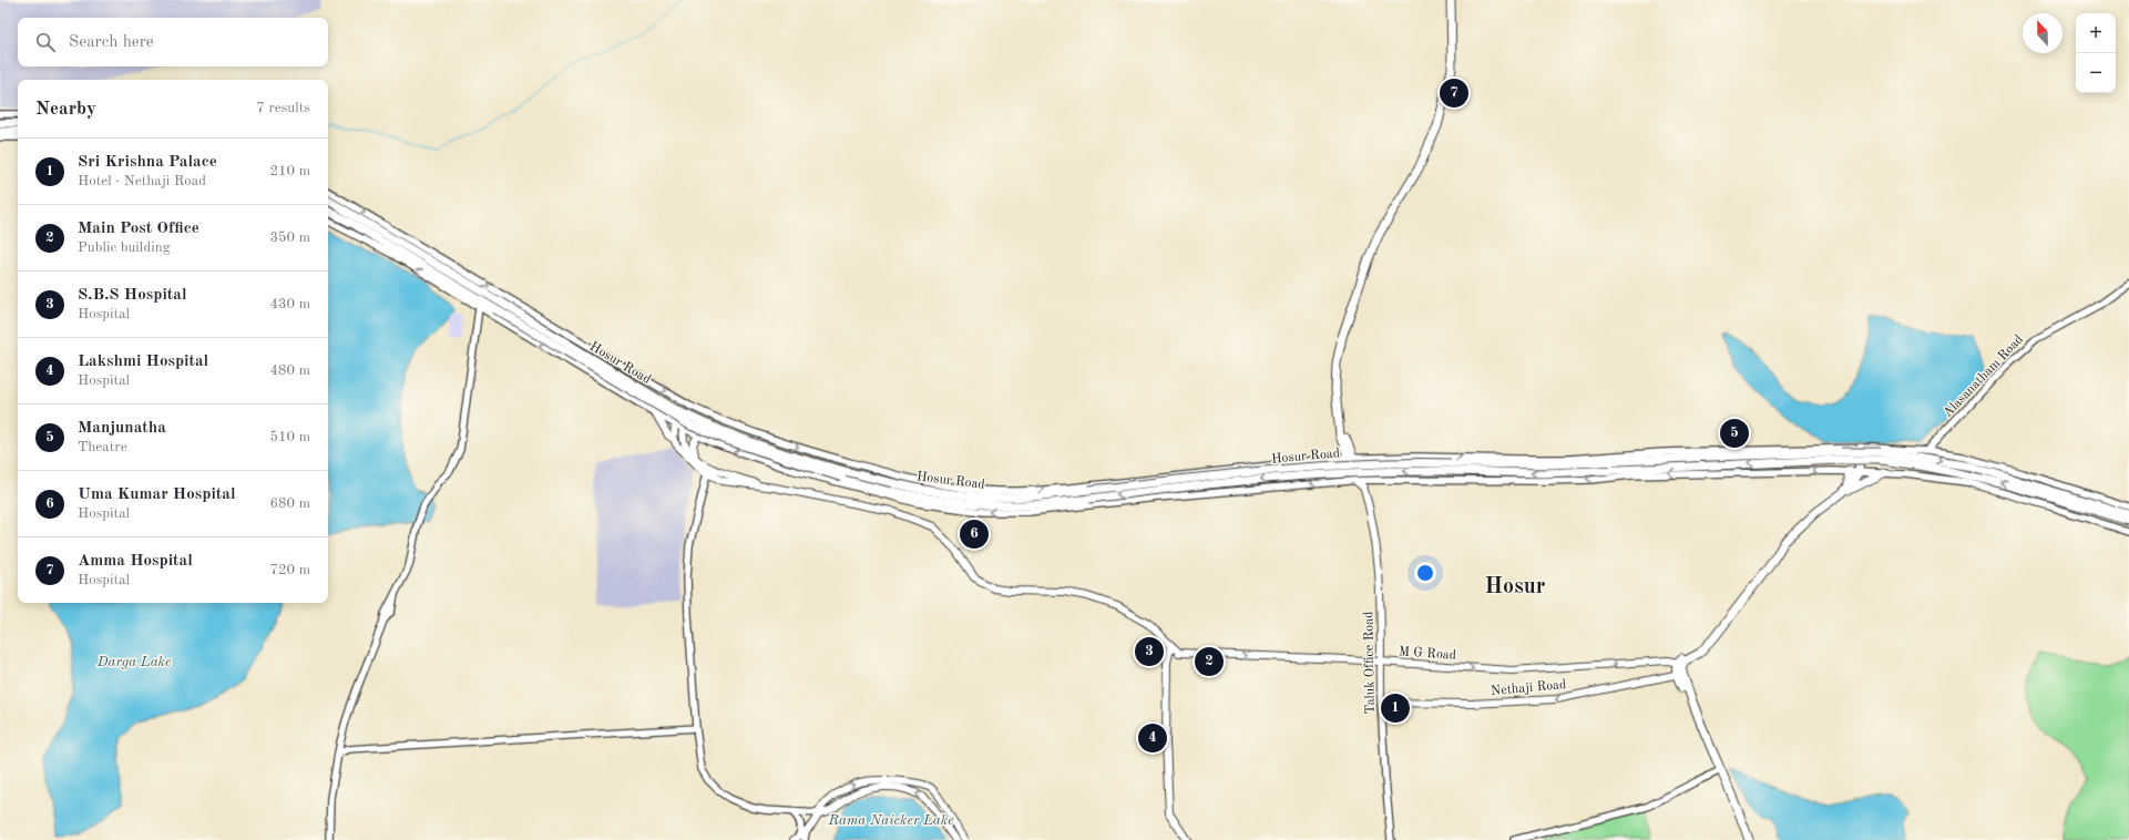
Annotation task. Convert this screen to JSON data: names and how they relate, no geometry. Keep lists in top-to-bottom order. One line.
{"streets":{"highway":["Hosur Road"],"main road":["M G Road","Taluk Office Road","Nethaji Road"],"street":["Alasanatham Road"]},"crossings":[["M G Road","Taluk Office Road"],["Taluk Office Road","Nethaji Road"]],"one_way":["M G Road","Nethaji Road"],"districts":["Hosur"],"water":["Darga Lake","Rama Naicker Lake"],"north":"top","page":{"map_buttons":["+","−"],"search":"Search here","pins":["7","5","6","3","2","1","4"],"heading":["Nearby","7 results"],"list":[{"mark":"1","name":"Sri Krishna Palace","note":"Hotel · Nethaji Road","value":"210 m"},{"mark":"2","name":"Main Post Office","note":"Public building","value":"350 m"},{"mark":"3","name":"S.B.S Hospital","note":"Hospital","value":"430 m"},{"mark":"4","name":"Lakshmi Hospital","note":"Hospital","value":"480 m"},{"mark":"5","name":"Manjunatha","note":"Theatre","value":"510 m"},{"mark":"6","name":"Uma Kumar Hospital","note":"Hospital","value":"680 m"},{"mark":"7","name":"Amma Hospital","note":"Hospital","value":"720 m"}]}}
